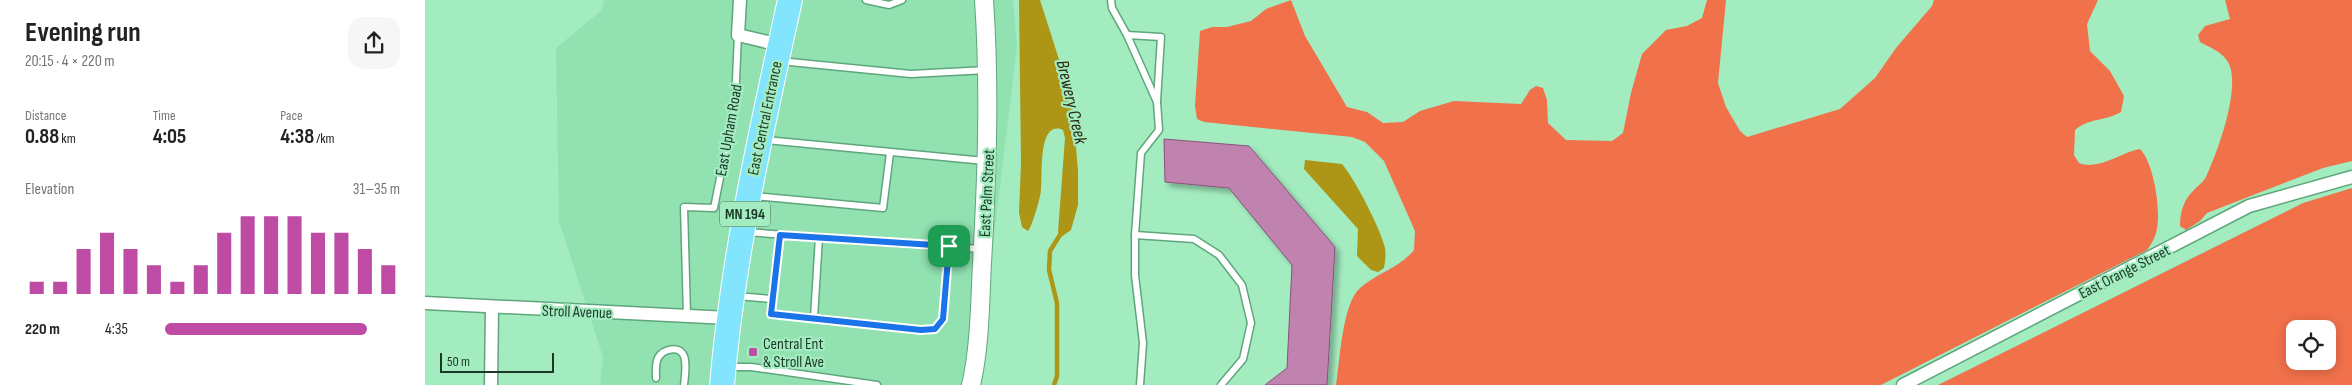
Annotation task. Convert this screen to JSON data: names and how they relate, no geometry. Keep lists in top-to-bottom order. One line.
{"streets":{"highway":["East Central Entrance","MN 194"],"street":["East Upham Road","East Palm Street","East Orange Street","Stroll Avenue"]},"crossings":[["East Central Entrance","Stroll Avenue"],["East Upham Road","Stroll Avenue"]],"water":["Brewery Creek"],"places":{"transit":["Central Ent & Stroll Ave"]},"scale_bar":"50 m","page":{"heading":["Evening run","20:15 · 4 × 220 m"],"stats":[["Distance","0.88 km"],["Time","4:05"],["Pace","4:38 /km"]],"chart":["Elevation","31–35 m"],"list":[{"name":"220 m","note":"4:35"}],"scale":"50 m"}}
